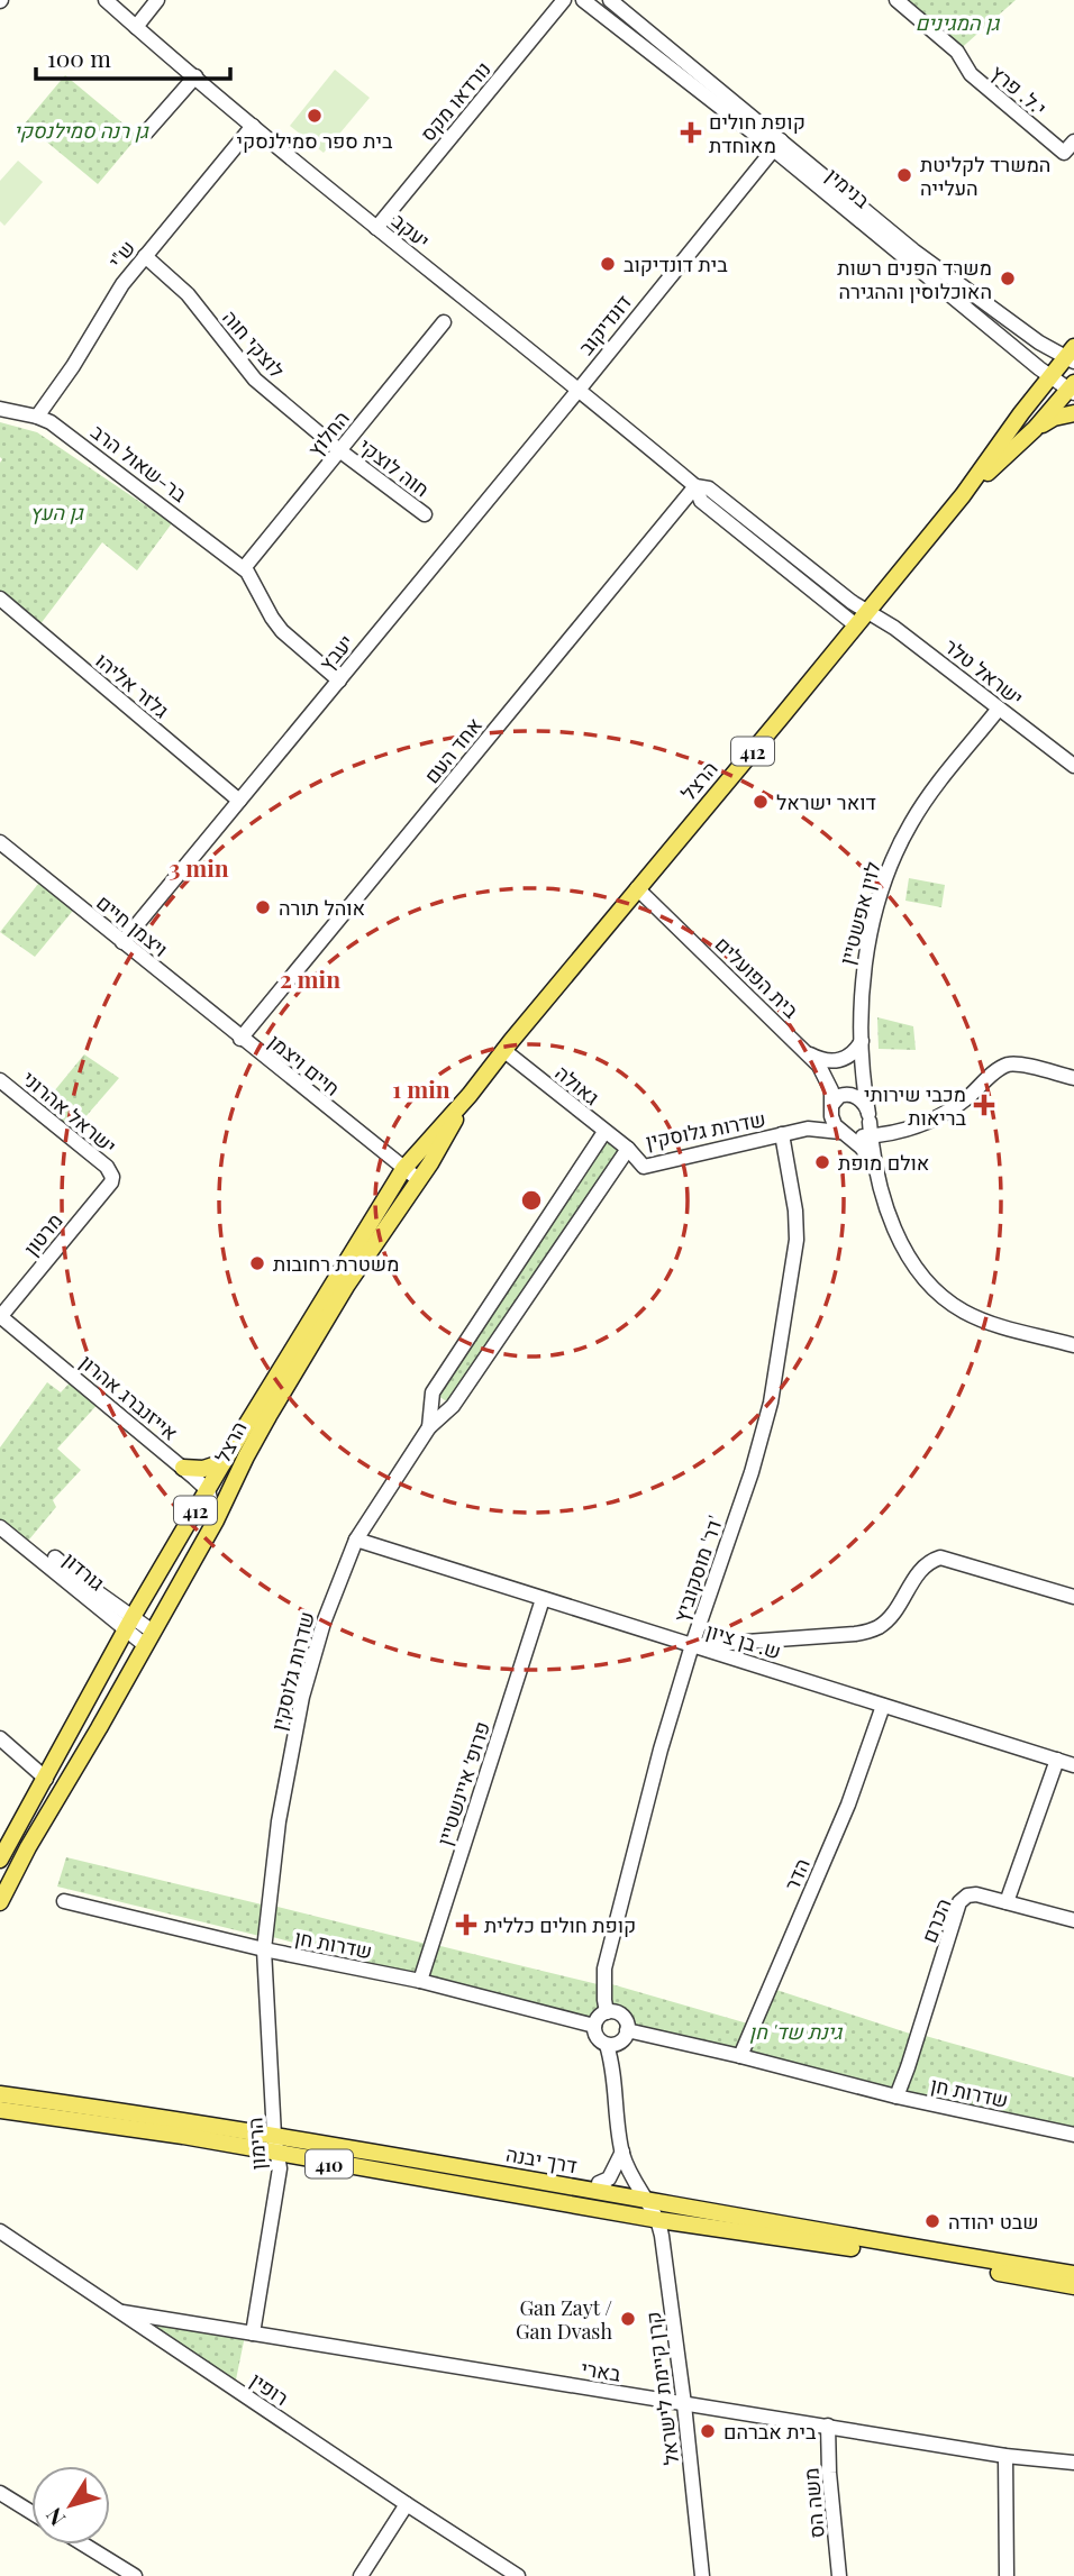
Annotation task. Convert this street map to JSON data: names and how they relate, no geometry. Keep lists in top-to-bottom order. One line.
{"streets":{"main road":["412","הרצל","דרך יבנה","410"],"street":["י.ל. פרץ","נורדאו מקס","בנימין","יעקב","ש\"י","דונדיקוב","לוצקי חוה","החלוץ","בר-שאול הרב","חוה לוצקי","יעבץ","ישראל טלר","גלזר אליהו","אחד העם","לוין אפשטיין","ויצמן חיים","בית הפועלים","חיים ויצמן","גאולה","ישראל אהרוני","שדרות גלוסקין","מרטון","אייזנברג אהרון","דר' מוסקוביץ'","גורדון","ש. בן ציון","פרופ׳ איינשטיין","הדר","הכרם","שדרות חן","הרימון","בארי","רופין","קרן קיימת לישראל","משה הס"]},"crossings":[["נורדאו מקס","יעקב"],["בנימין","דונדיקוב"],["בנימין","הרצל"],["יעקב","ש\"י"],["יעקב","דונדיקוב"],["יעקב","יעבץ"],["יעקב","ישראל טלר"],["יעקב","אחד העם"],["יעקב","הרצל"],["ש\"י","לוצקי חוה"],["ש\"י","בר-שאול הרב"],["דונדיקוב","יעבץ"],["לוצקי חוה","החלוץ"],["לוצקי חוה","חוה לוצקי"],["החלוץ","בר-שאול הרב"],["החלוץ","חוה לוצקי"],["יעבץ","גלזר אליהו"],["יעבץ","ויצמן חיים"],["ישראל טלר","הרצל"],["ישראל טלר","לוין אפשטיין"],["אחד העם","ויצמן חיים"],["אחד העם","חיים ויצמן"],["הרצל","בית הפועלים"],["הרצל","חיים ויצמן"],["הרצל","גאולה"],["הרצל","אייזנברג אהרון"],["הרצל","גורדון"],["לוין אפשטיין","בית הפועלים"],["לוין אפשטיין","שדרות גלוסקין"],["ויצמן חיים","חיים ויצמן"],["בית הפועלים","שדרות גלוסקין"],["גאולה","שדרות גלוסקין"],["ישראל אהרוני","מרטון"],["שדרות גלוסקין","דר' מוסקוביץ'"],["שדרות גלוסקין","ש. בן ציון"],["שדרות גלוסקין","שדרות חן"],["שדרות גלוסקין","הרימון"],["מרטון","אייזנברג אהרון"],["דר' מוסקוביץ'","ש. בן ציון"],["דר' מוסקוביץ'","שדרות חן"],["ש. בן ציון","פרופ׳ איינשטיין"],["ש. בן ציון","הדר"],["פרופ׳ איינשטיין","שדרות חן"],["הדר","שדרות חן"],["הכרם","שדרות חן"],["שדרות חן","הרימון"],["הרימון","דרך יבנה"],["הרימון","בארי"],["דרך יבנה","קרן קיימת לישראל"],["בארי","רופין"],["בארי","קרן קיימת לישראל"],["בארי","משה הס"]],"parks":["גן המגינים","גן רנה סמילנסקי","גן העץ","גינת שד' חן"],"places":{"other":["בית ספר סמילנסקי","המשרד לקליטת העלייה","בית דונדיקוב","משרד הפנים רשות האוכלוסין וההגירה","דואר ישראל","אוהל תורה","אולם מופת","משטרת רחובות","שבט יהודה","Gan Zayt / Gan Dvash","בית אברהם"],"health":["קופת חולים מאוחדת","מכבי שירותי בריאות","קופת חולים כללית"]},"scale_bar":"100 m","north":"bottom left","rings":["3 min","2 min","1 min"]}
